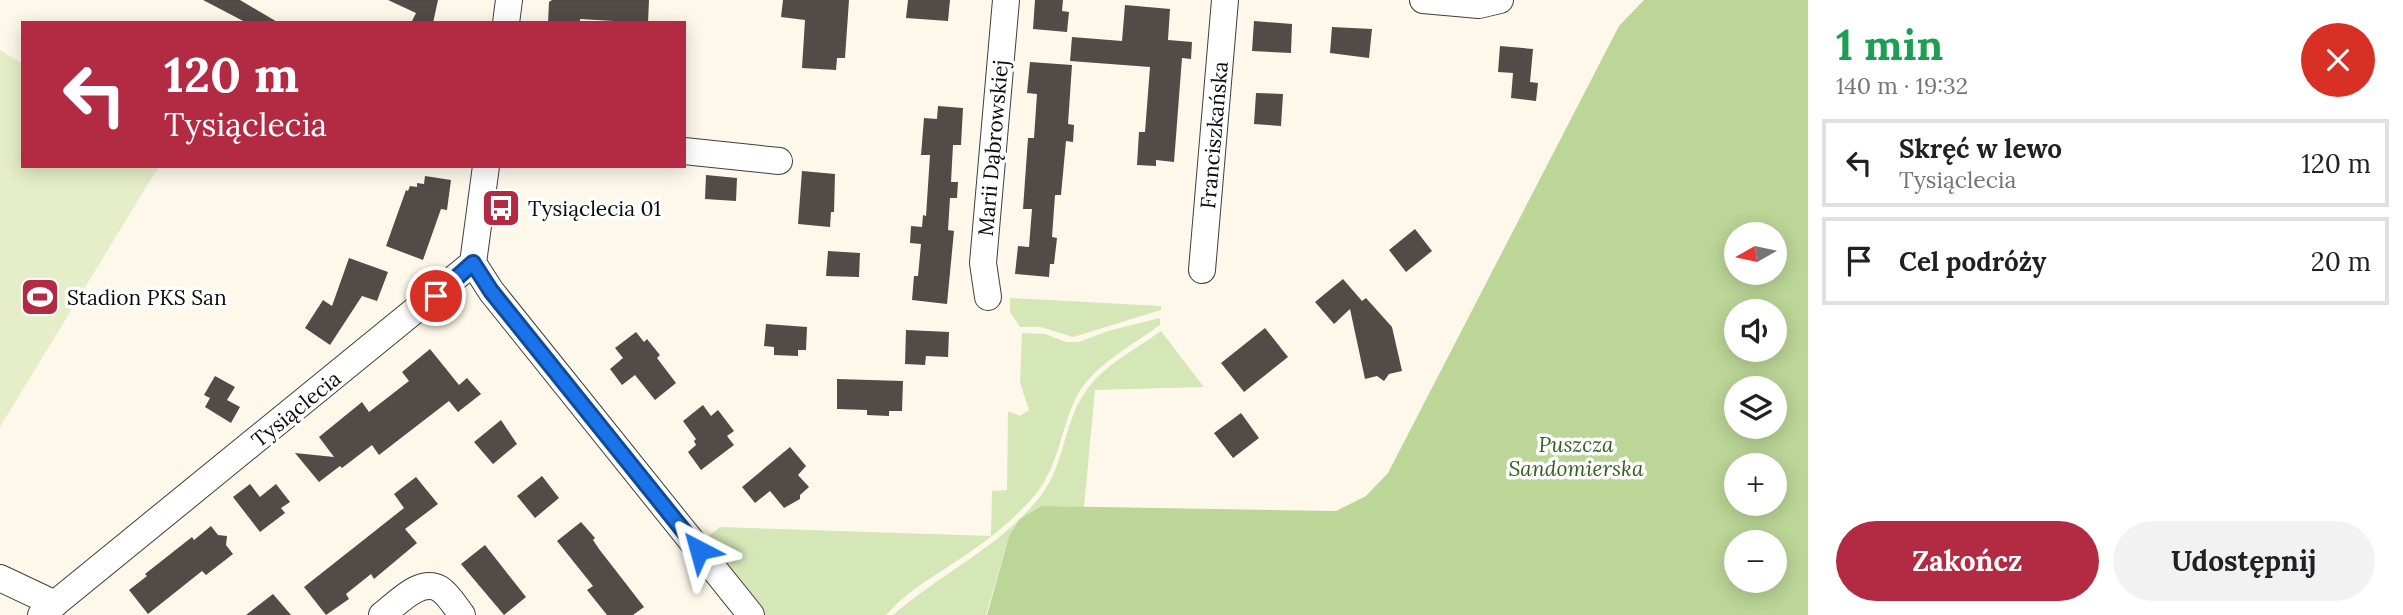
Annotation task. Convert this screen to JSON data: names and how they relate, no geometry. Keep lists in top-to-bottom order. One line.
{"streets":{"street":["Franciszkańska","Marii Dąbrowskiej","Tysiąclecia"]},"parks":["Puszcza Sandomierska"],"places":{"bus stop":["Tysiąclecia 01"],"sports":["Stadion PKS San"]},"north":"left","page":{"heading":["1 min","140 m · 19:32"],"turn":["120 m","Tysiąclecia"],"list":[{"name":"Skręć w lewo","note":"Tysiąclecia","value":"120 m"},{"name":"Cel podróży","value":"20 m"}],"map_buttons":["+","−"],"buttons":["Zakończ","Udostępnij"]}}
